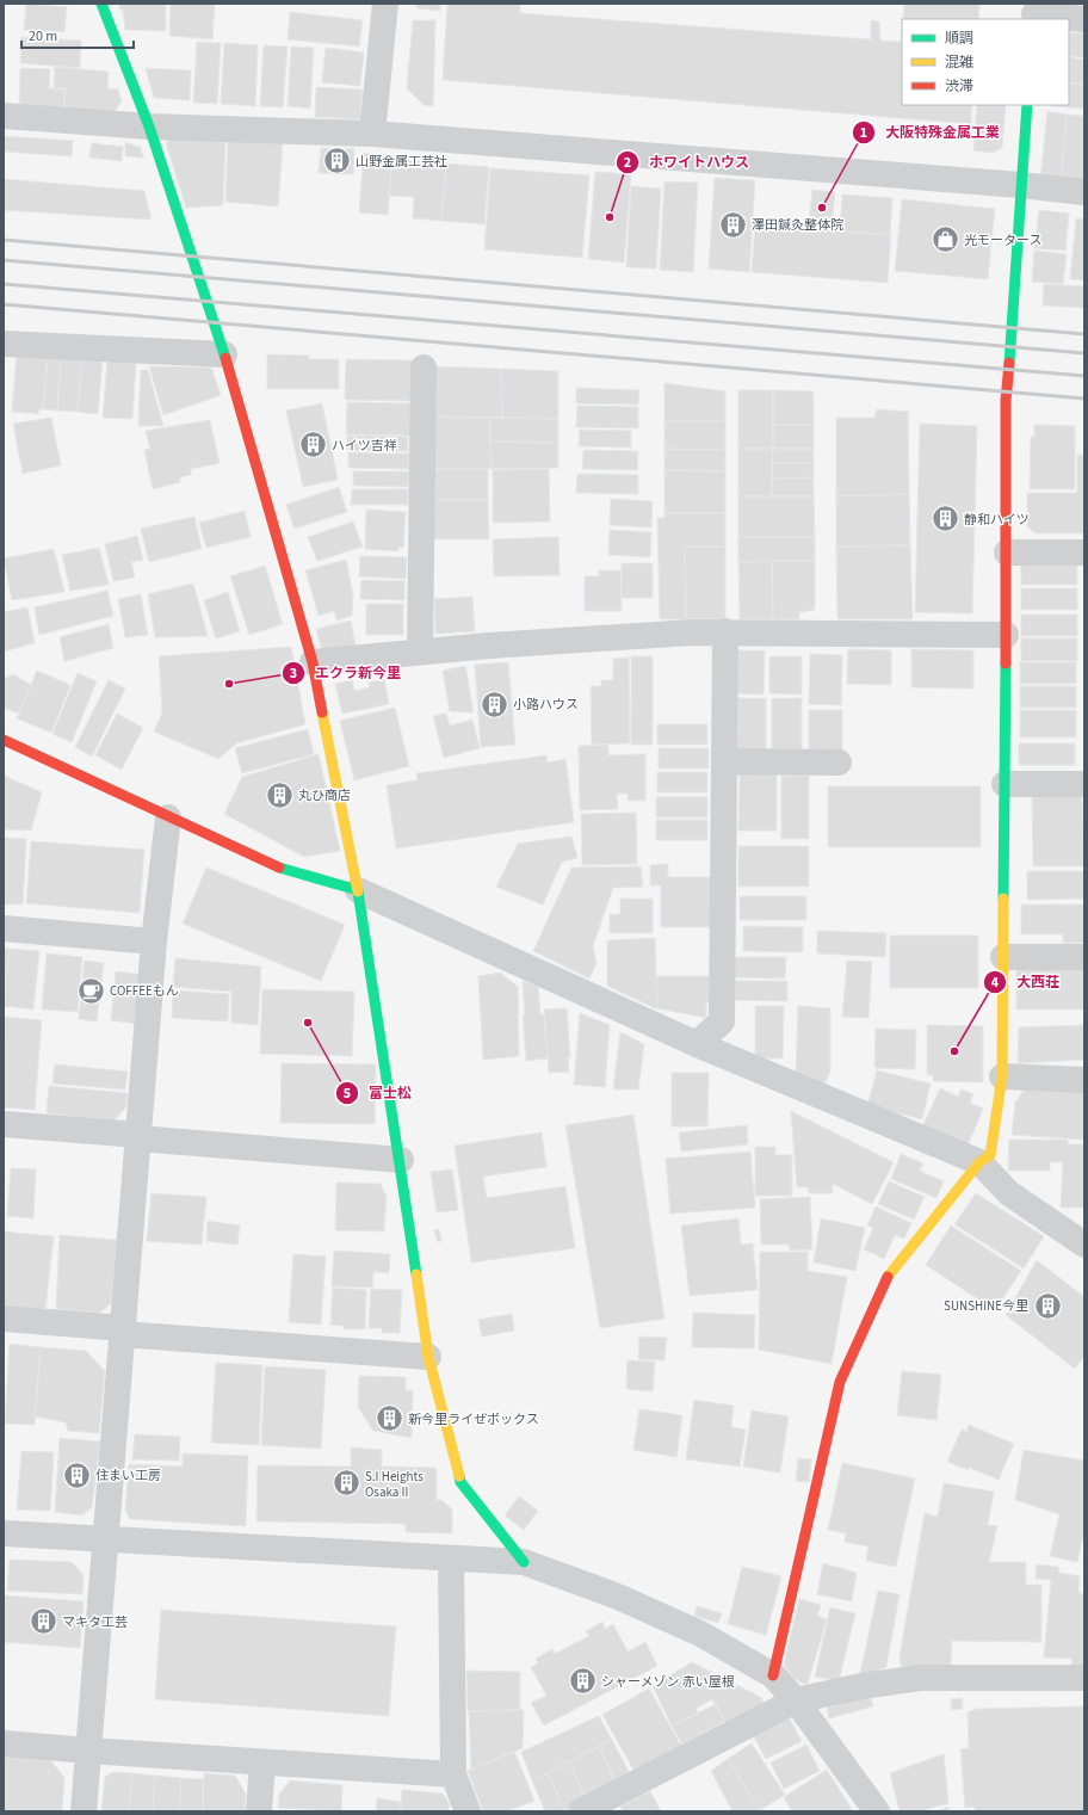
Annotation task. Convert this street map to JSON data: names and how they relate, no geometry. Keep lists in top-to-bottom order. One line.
{"places":{"building":["山野金属工芸社","澤田鍼灸整体院","ハイツ吉祥","静和ハイツ","小路ハウス","丸ひ商店","SUNSHINE今里","新今里ライぜボックス","住まい工房","S.I Heights Osaka II","マキタ工芸","シャーメゾン 赤い屋根"],"other":["大阪特殊金属工業","ホワイトハウス","エクラ新今里","富士松","大西荘"],"shop":["光モータース"],"cafe":["COFFEEもん"]},"legend":["順調","混雑","渋滞"],"scale_bar":"20 m"}
